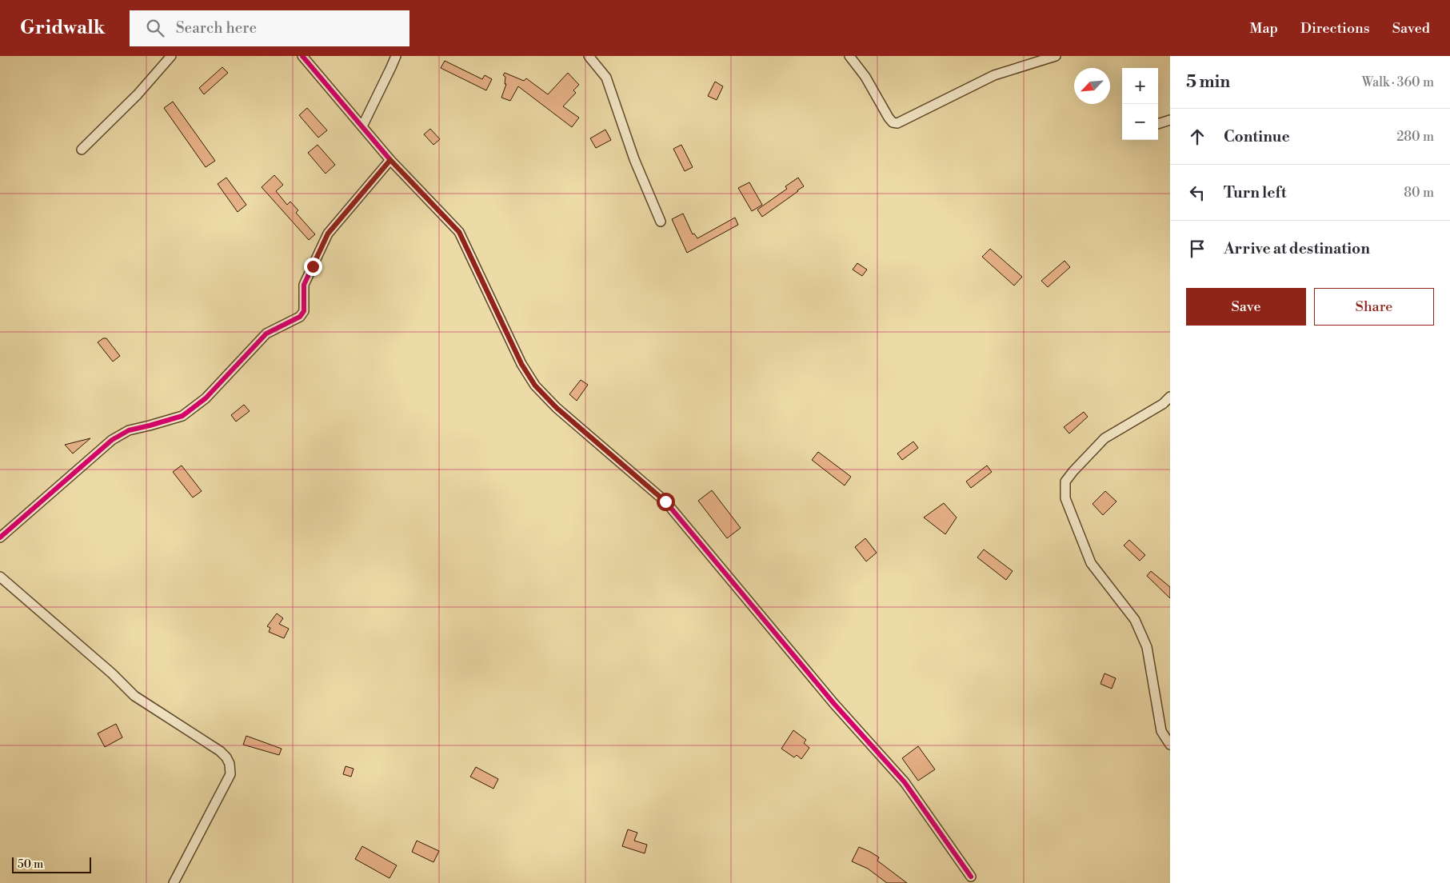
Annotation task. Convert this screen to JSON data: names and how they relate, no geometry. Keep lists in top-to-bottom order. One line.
{"scale_bar":"50 m","north":"bottom left","page":{"header":"Gridwalk","search":"Search here","nav":["Map","Directions","Saved"],"heading":["5 min","Walk · 360 m"],"map_buttons":["+","−"],"list":[["Continue","280 m"],["Turn left","80 m"],"Arrive at destination"],"buttons":["Save","Share"],"scale":"50 m"}}
